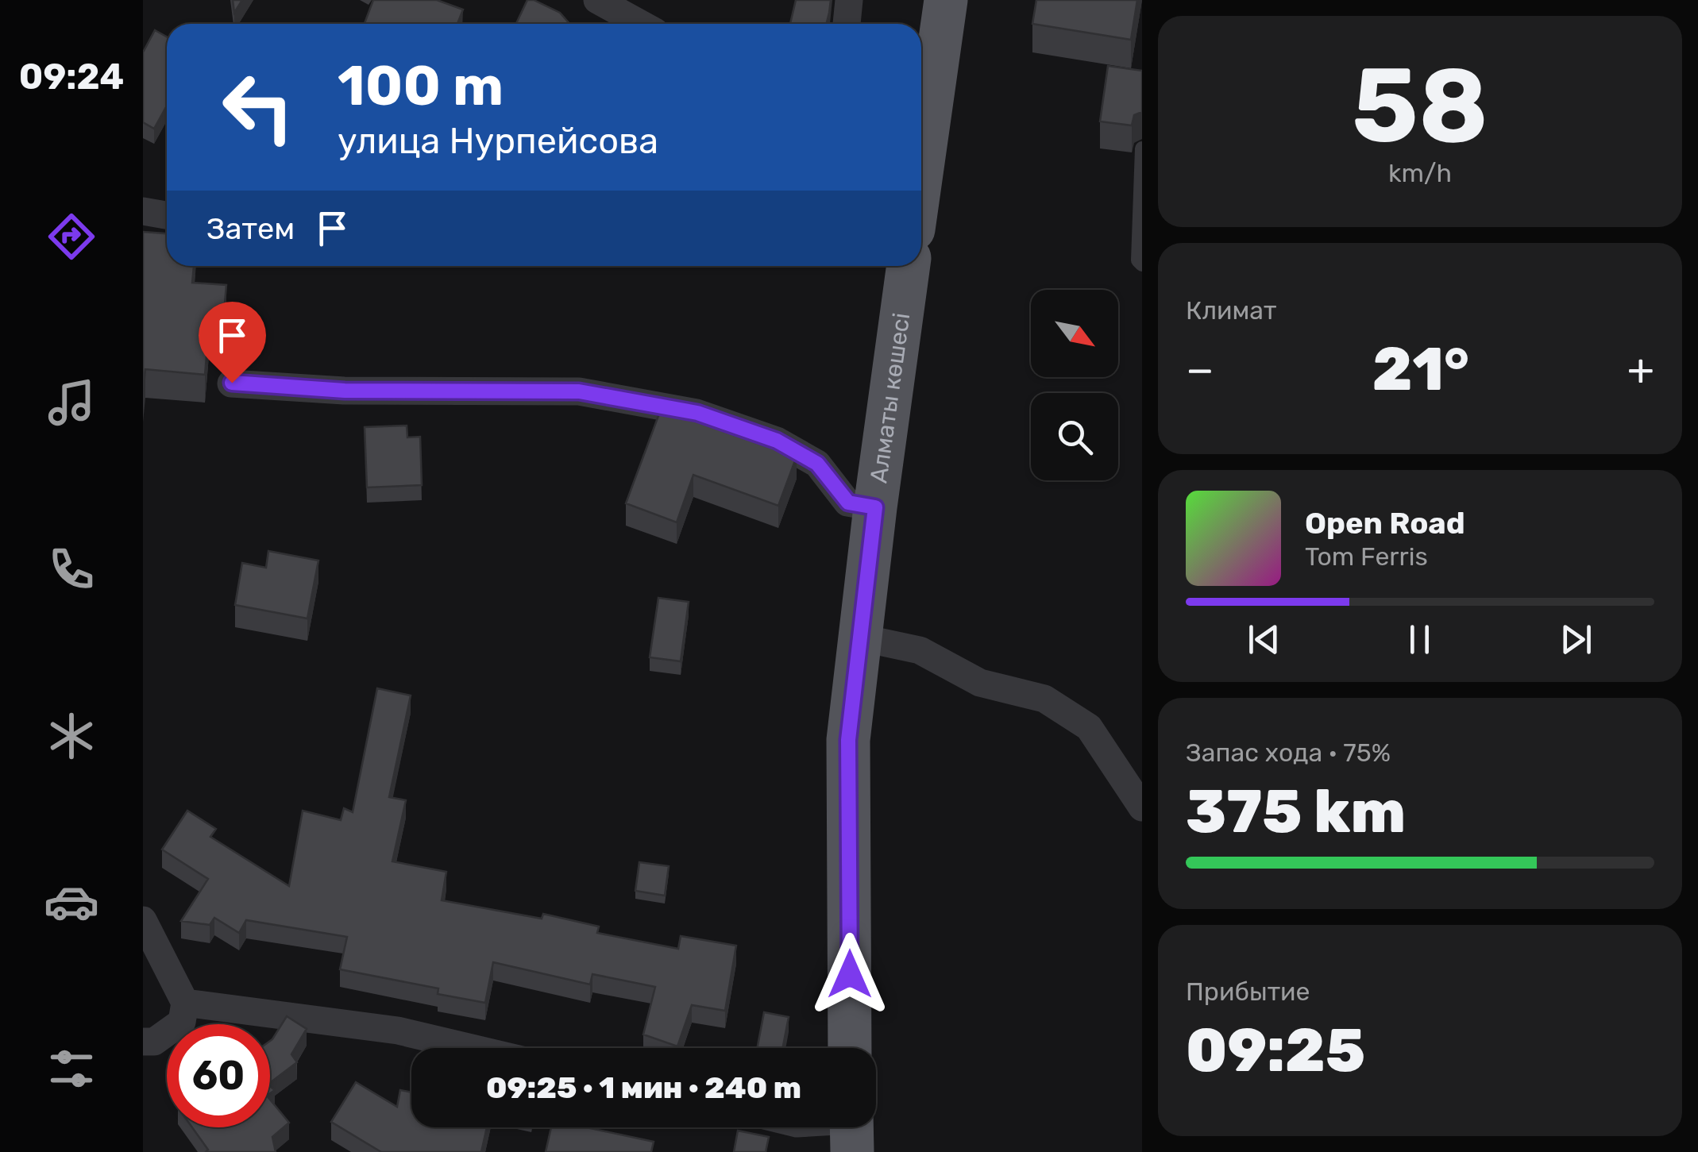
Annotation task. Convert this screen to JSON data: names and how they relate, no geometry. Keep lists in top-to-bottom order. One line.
{"streets":{"main road":["Алматы көшесі"]},"north":"bottom right","page":{"tabs":"09:24","tile":[["58","km/h"],"Климат",["Запас хода · 75%","375 km"],["Прибытие","09:25"]],"turn":["100 m","улица Нурпейсова"],"then":"Затем","heat":["−","21°","+"],"song":["Open Road","Tom Ferris"],"limit":"60","trip":"09:25 · 1 мин · 240 m"}}
